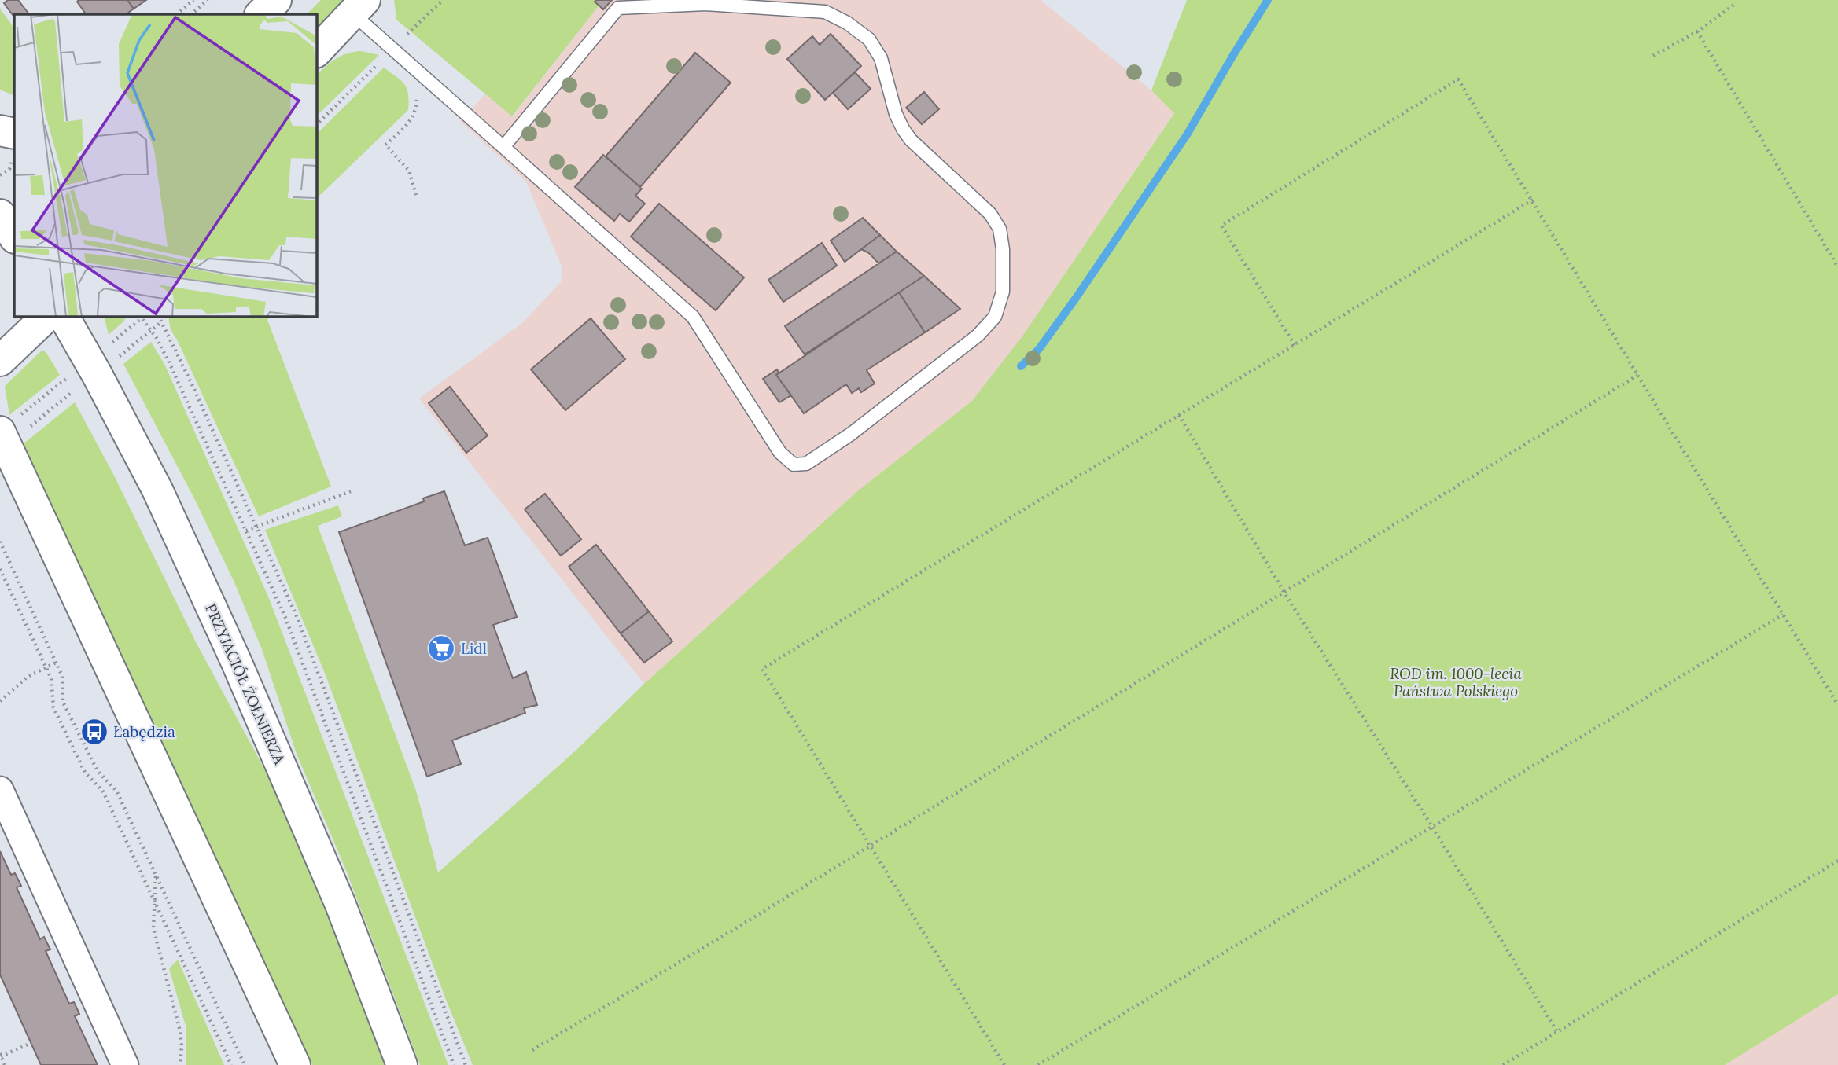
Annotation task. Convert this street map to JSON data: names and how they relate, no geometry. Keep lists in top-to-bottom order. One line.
{"streets":{"street":["PRZYJACIÓŁ ŻOŁNIERZA"]},"parks":["ROD im. 1000-lecia Państwa Polskiego"],"places":{"supermarket":["Lidl"],"bus stop":["Łabędzia"]}}
